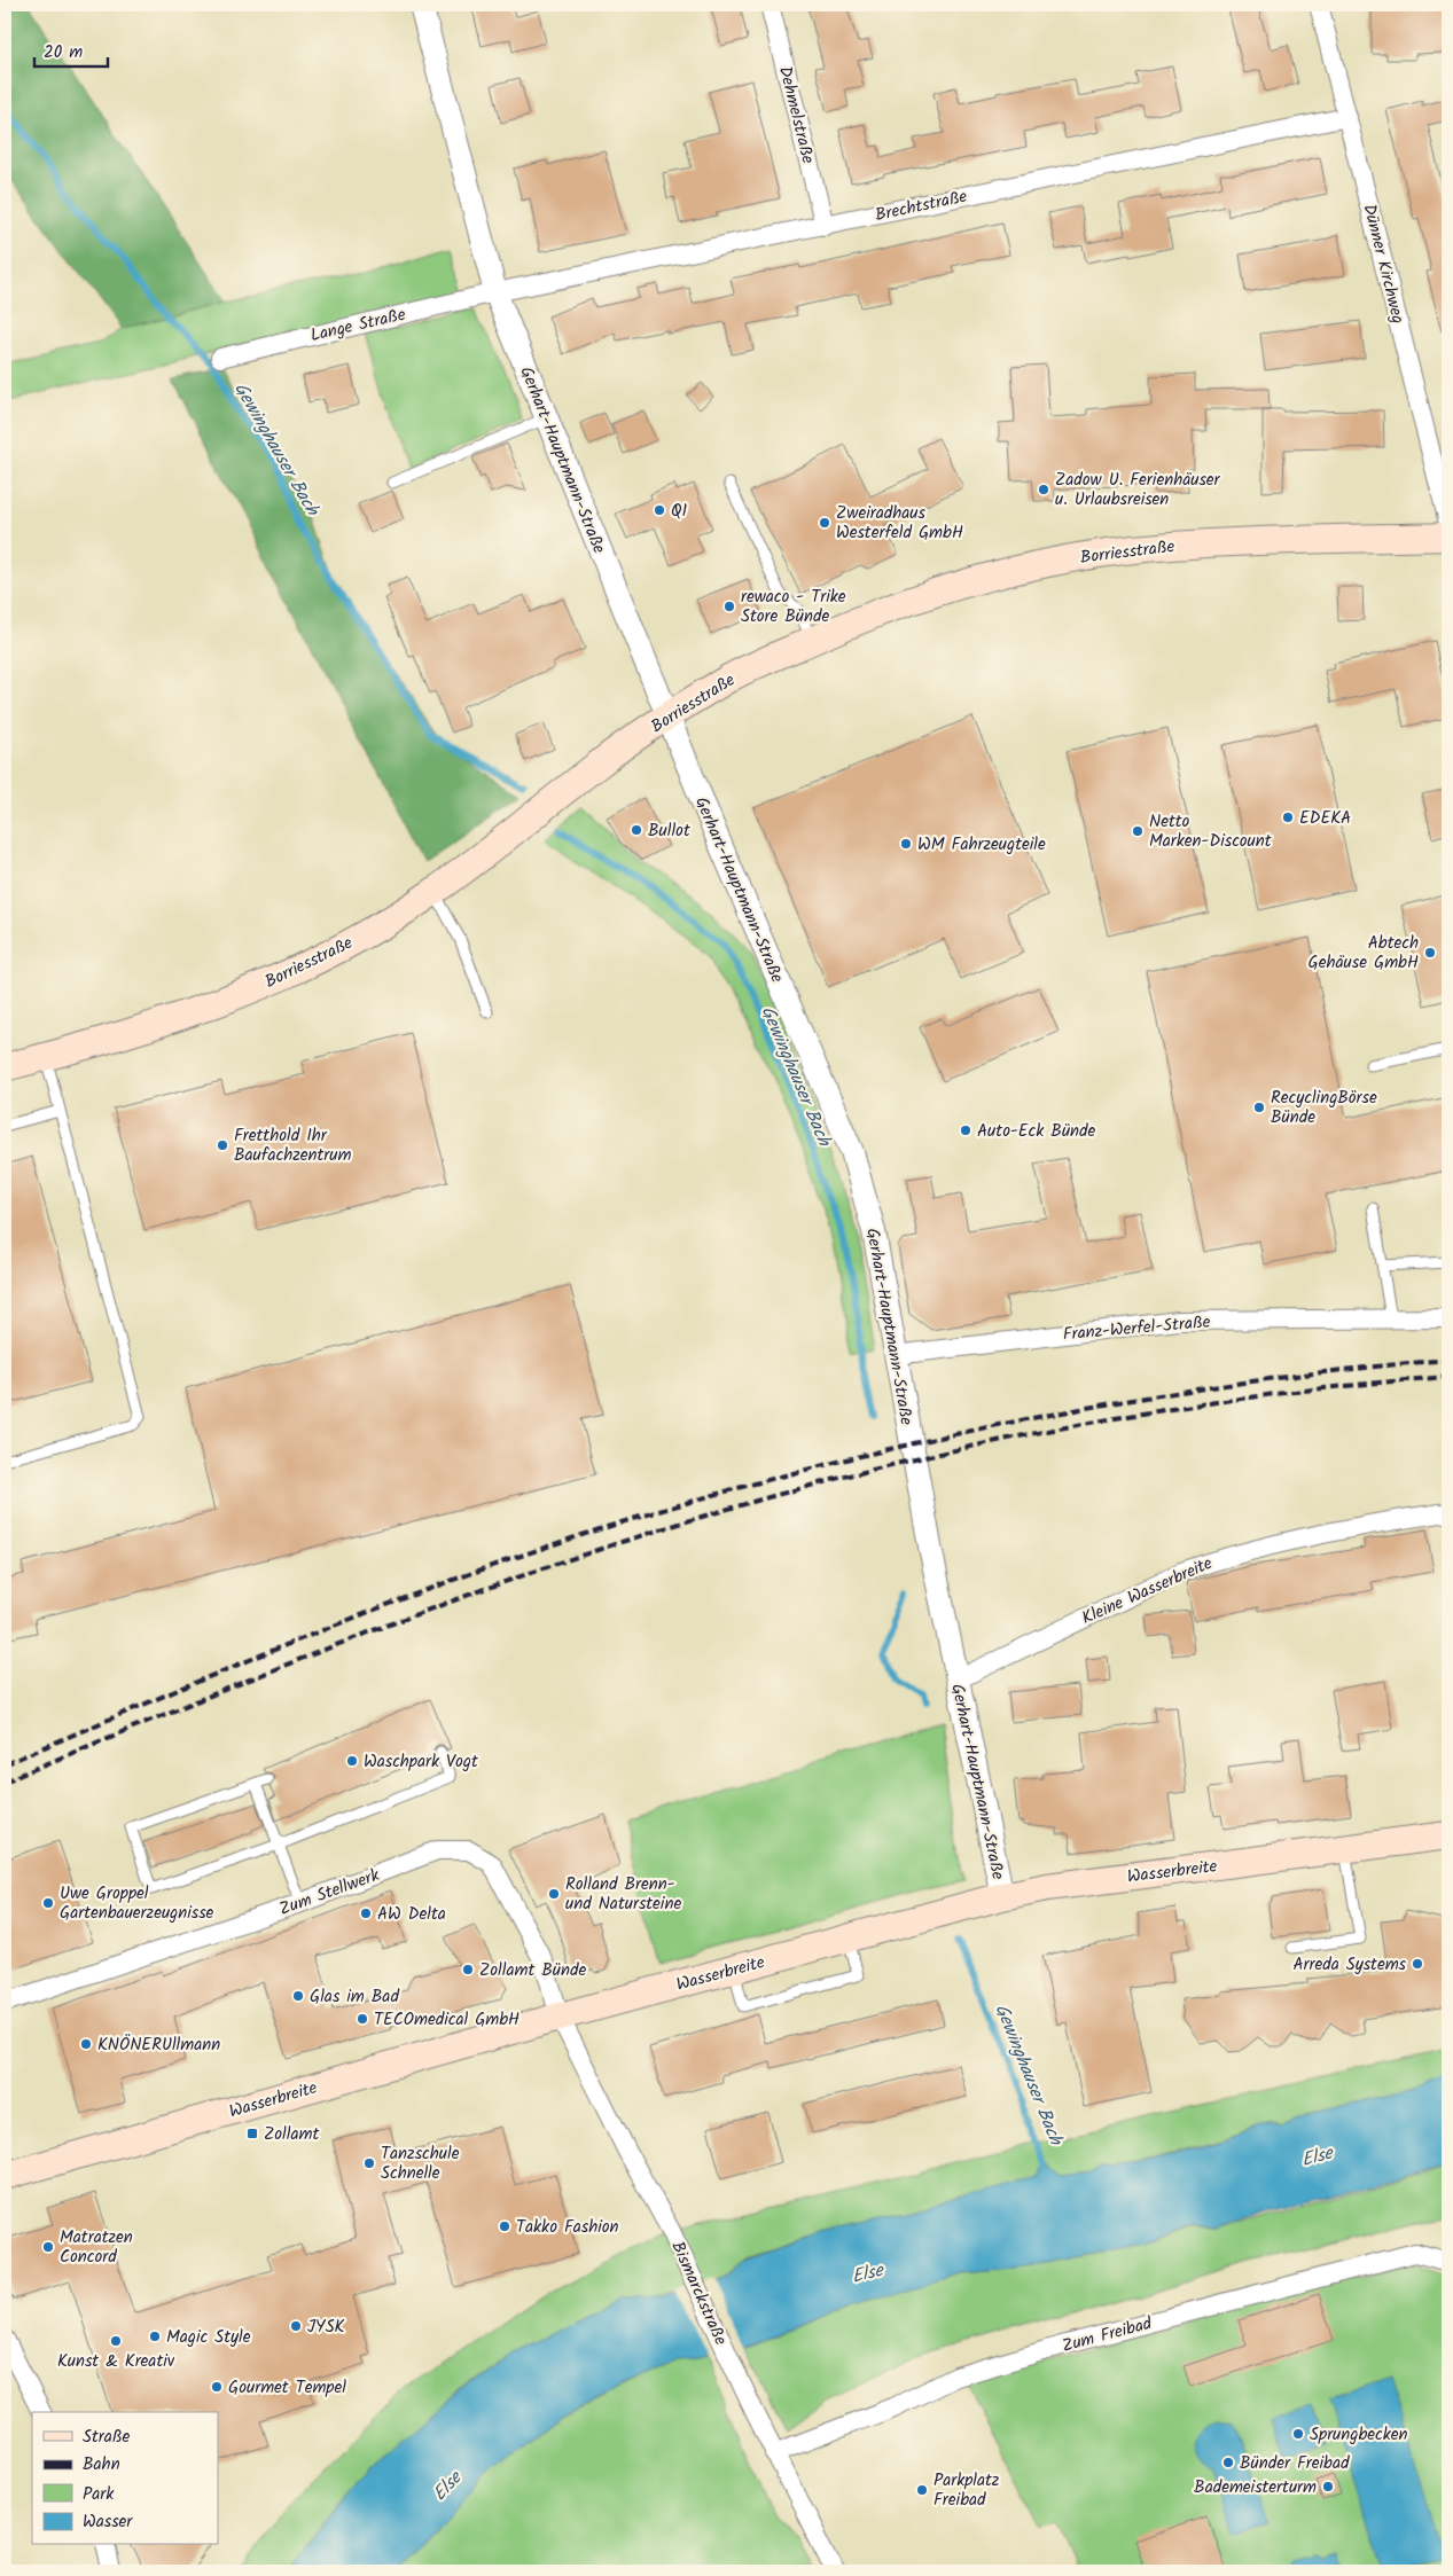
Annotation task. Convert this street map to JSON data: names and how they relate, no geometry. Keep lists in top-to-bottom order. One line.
{"streets":{"main road":["Borriesstraße","Wasserbreite"],"street":["Dehmelstraße","Brechtstraße","Dünner Kirchweg","Lange Straße","Gerhart-Hauptmann-Straße","Franz-Werfel-Straße","Kleine Wasserbreite","Zum Stellwerk","Bismarckstraße","Zum Freibad"]},"crossings":[["Dehmelstraße","Brechtstraße"],["Brechtstraße","Dünner Kirchweg"],["Brechtstraße","Lange Straße"],["Brechtstraße","Gerhart-Hauptmann-Straße"],["Lange Straße","Gerhart-Hauptmann-Straße"],["Gerhart-Hauptmann-Straße","Borriesstraße"],["Gerhart-Hauptmann-Straße","Franz-Werfel-Straße"],["Gerhart-Hauptmann-Straße","Kleine Wasserbreite"],["Gerhart-Hauptmann-Straße","Wasserbreite"],["Wasserbreite","Zum Stellwerk"],["Wasserbreite","Bismarckstraße"],["Zum Stellwerk","Bismarckstraße"],["Bismarckstraße","Zum Freibad"]],"water":["Gewinghauser Bach","Else"],"places":{"other":["Zadow U. Ferienhäuser u. Urlaubsreisen","Q1","Zweiradhaus Westerfeld GmbH","rewaco - Trike Store Bünde","EDEKA","Bullot","Netto Marken-Discount","WM Fahrzeugteile","Abtech Gehäuse GmbH","RecyclingBörse Bünde","Auto-Eck Bünde","Fretthold Ihr Baufachzentrum","Waschpark Vogt","Rolland Brenn- und Natursteine","Uwe Groppel Gartenbauerzeugnisse","AW Delta","Arreda Systems","Zollamt Bünde","Glas im Bad","TECOmedical GmbH","KNÖNERUllmann","Tanzschule Schnelle","Takko Fashion","Matratzen Concord","JYSK","Magic Style","Kunst & Kreativ","Gourmet Tempel","Sprungbecken","Bünder Freibad","Bademeisterturm","Parkplatz Freibad"],"transit":["Zollamt"]},"legend":["Straße","Bahn","Park","Wasser"],"scale_bar":"20 m"}
